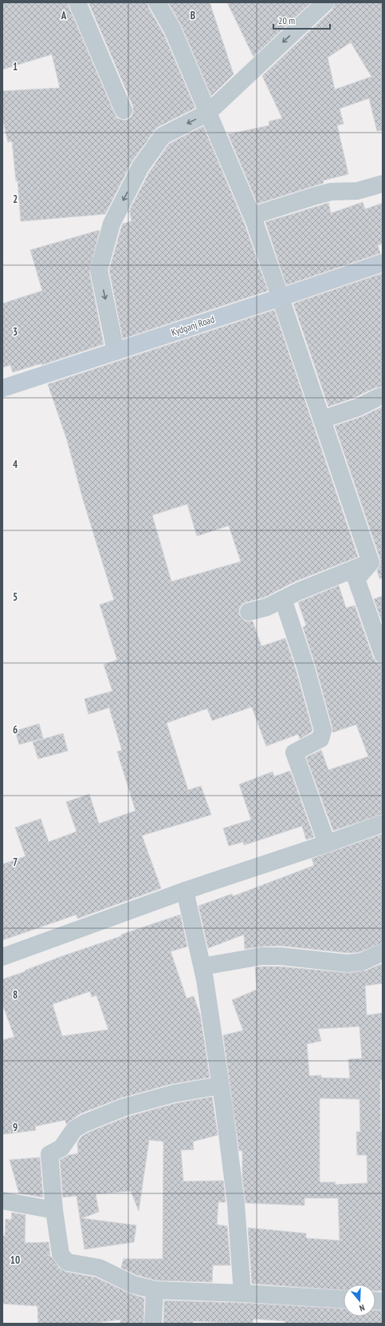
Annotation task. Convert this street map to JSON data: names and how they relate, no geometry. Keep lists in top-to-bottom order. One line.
{"streets":{"main road":["Kydganj Road"]},"scale_bar":"20 m","north":"bottom","grid":{"columns":["A","B"],"rows":["1","2","3","4","5","6","7","8","9","10"]}}
